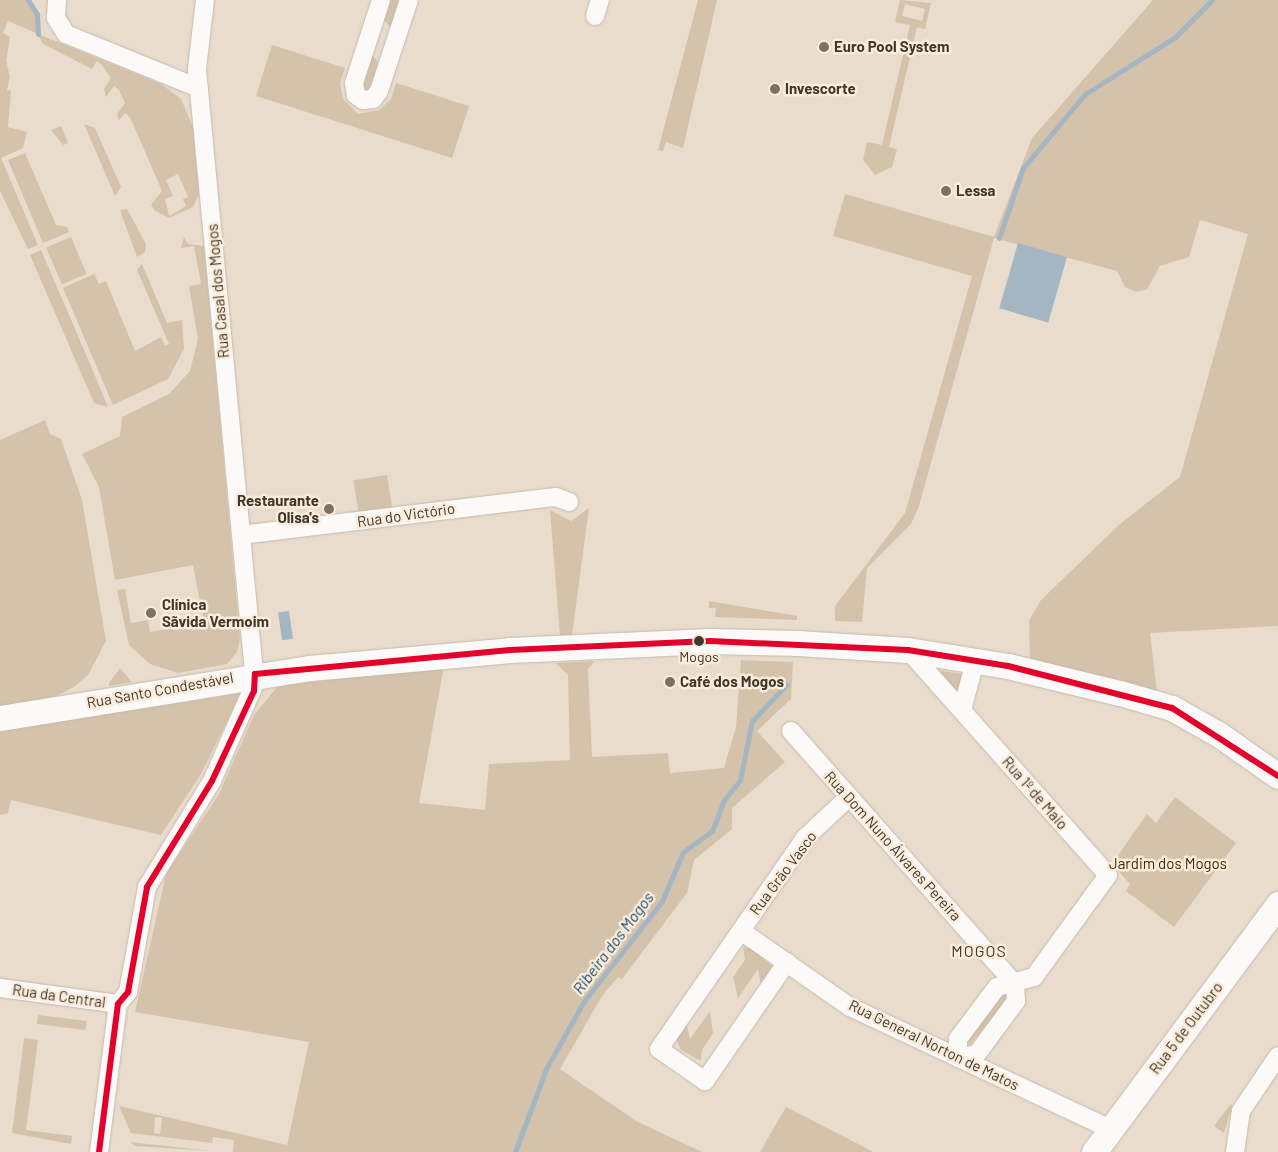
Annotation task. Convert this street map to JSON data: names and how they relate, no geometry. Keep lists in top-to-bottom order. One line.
{"streets":{"street":["Rua Casal dos Mogos","Rua do Victório","Rua Santo Condestável","Rua 1º de Maio","Rua Dom Nuno Álvares Pereira","Rua Grão Vasco","Rua da Central","Rua 5 de Outubro","Rua General Norton de Matos"]},"crossings":[["Rua Casal dos Mogos","Rua do Victório"],["Rua Casal dos Mogos","Rua Santo Condestável"],["Rua Casal dos Mogos","Rua da Central"],["Rua Santo Condestável","Rua 1º de Maio"],["Rua 1º de Maio","Rua Dom Nuno Álvares Pereira"],["Rua Dom Nuno Álvares Pereira","Rua Grão Vasco"],["Rua Grão Vasco","Rua General Norton de Matos"],["Rua 5 de Outubro","Rua General Norton de Matos"]],"districts":["MOGOS"],"water":["Ribeira dos Mogos"],"parks":["Jardim dos Mogos"],"places":["Euro Pool System","Invescorte","Lessa","Restaurante Olisa's","Clínica Sãvida Vermoim","Mogos","Café dos Mogos"]}
